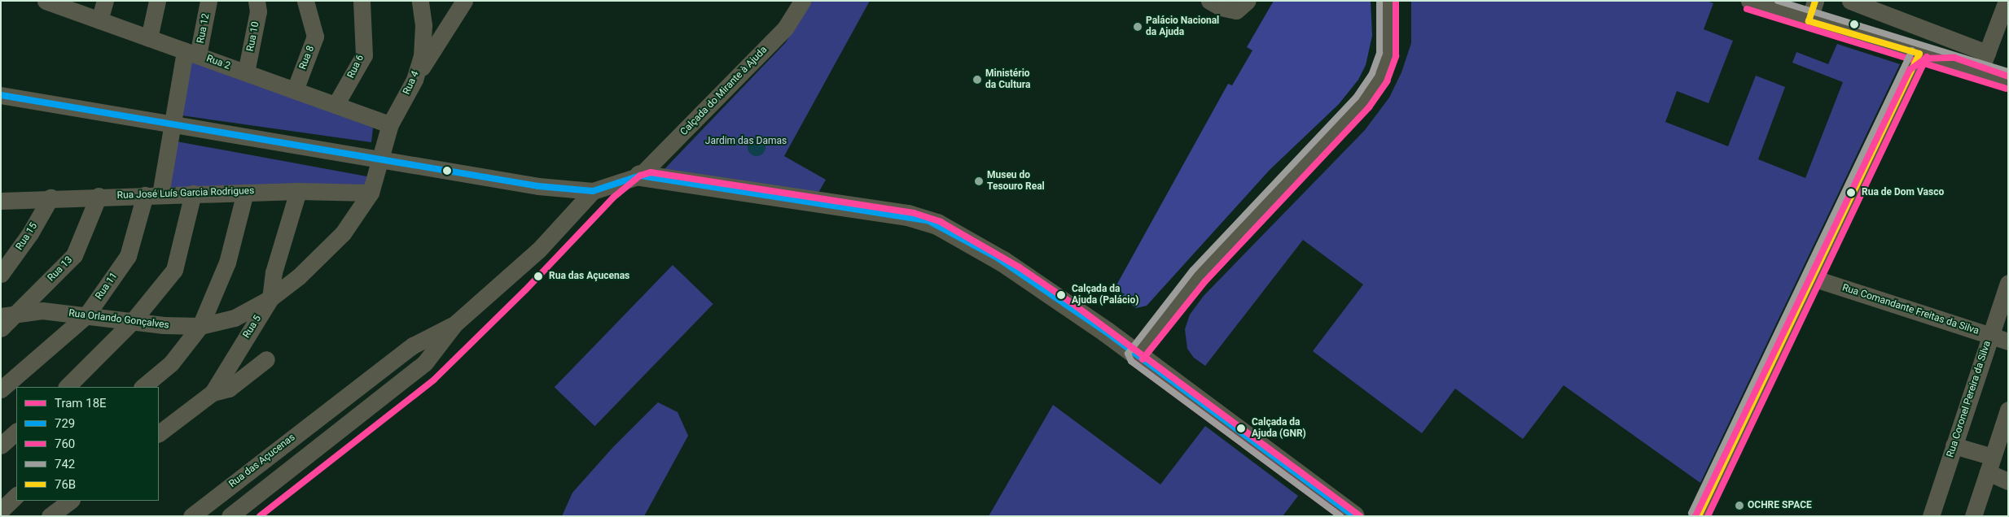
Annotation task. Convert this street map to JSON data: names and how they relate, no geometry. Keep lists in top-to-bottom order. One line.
{"streets":{"street":["Rua 12","Rua 10","Rua 8","Rua 2","Rua 6","Rua 4","Calçada do Mirante à Ajuda","Rua José Luís Garcia Rodrigues","Rua 15","Rua 13","Rua 11","Rua Comandante Freitas da Silva","Rua Orlando Gonçalves","Rua 5","Rua Coronel Pereira da Silva","Rua das Açucenas"]},"crossings":[["Rua 12","Rua 2"],["Rua 12","Rua 11"],["Rua 10","Rua 2"],["Rua 8","Rua 2"],["Rua 2","Rua 6"],["Rua 2","Rua 4"],["Rua 4","Rua Orlando Gonçalves"],["Rua José Luís Garcia Rodrigues","Rua 15"],["Rua José Luís Garcia Rodrigues","Rua 13"],["Rua José Luís Garcia Rodrigues","Rua 11"],["Rua José Luís Garcia Rodrigues","Rua Orlando Gonçalves"],["Rua José Luís Garcia Rodrigues","Rua 5"],["Rua 13","Rua Orlando Gonçalves"],["Rua 11","Rua Orlando Gonçalves"],["Rua Comandante Freitas da Silva","Rua Coronel Pereira da Silva"],["Rua Orlando Gonçalves","Rua 5"]],"parks":["Jardim das Damas"],"places":["Palácio Nacional da Ajuda","Ministério da Cultura","Museu do Tesouro Real","Rua de Dom Vasco","Rua das Açucenas","Calçada da Ajuda (Palácio)","Calçada da Ajuda (GNR)","OCHRE SPACE"],"lines":["transit line 760","transit line 742","transit line 76B","tram line 18E","transit line 729"],"legend":["Tram 18E","729","760","742","76B"]}
